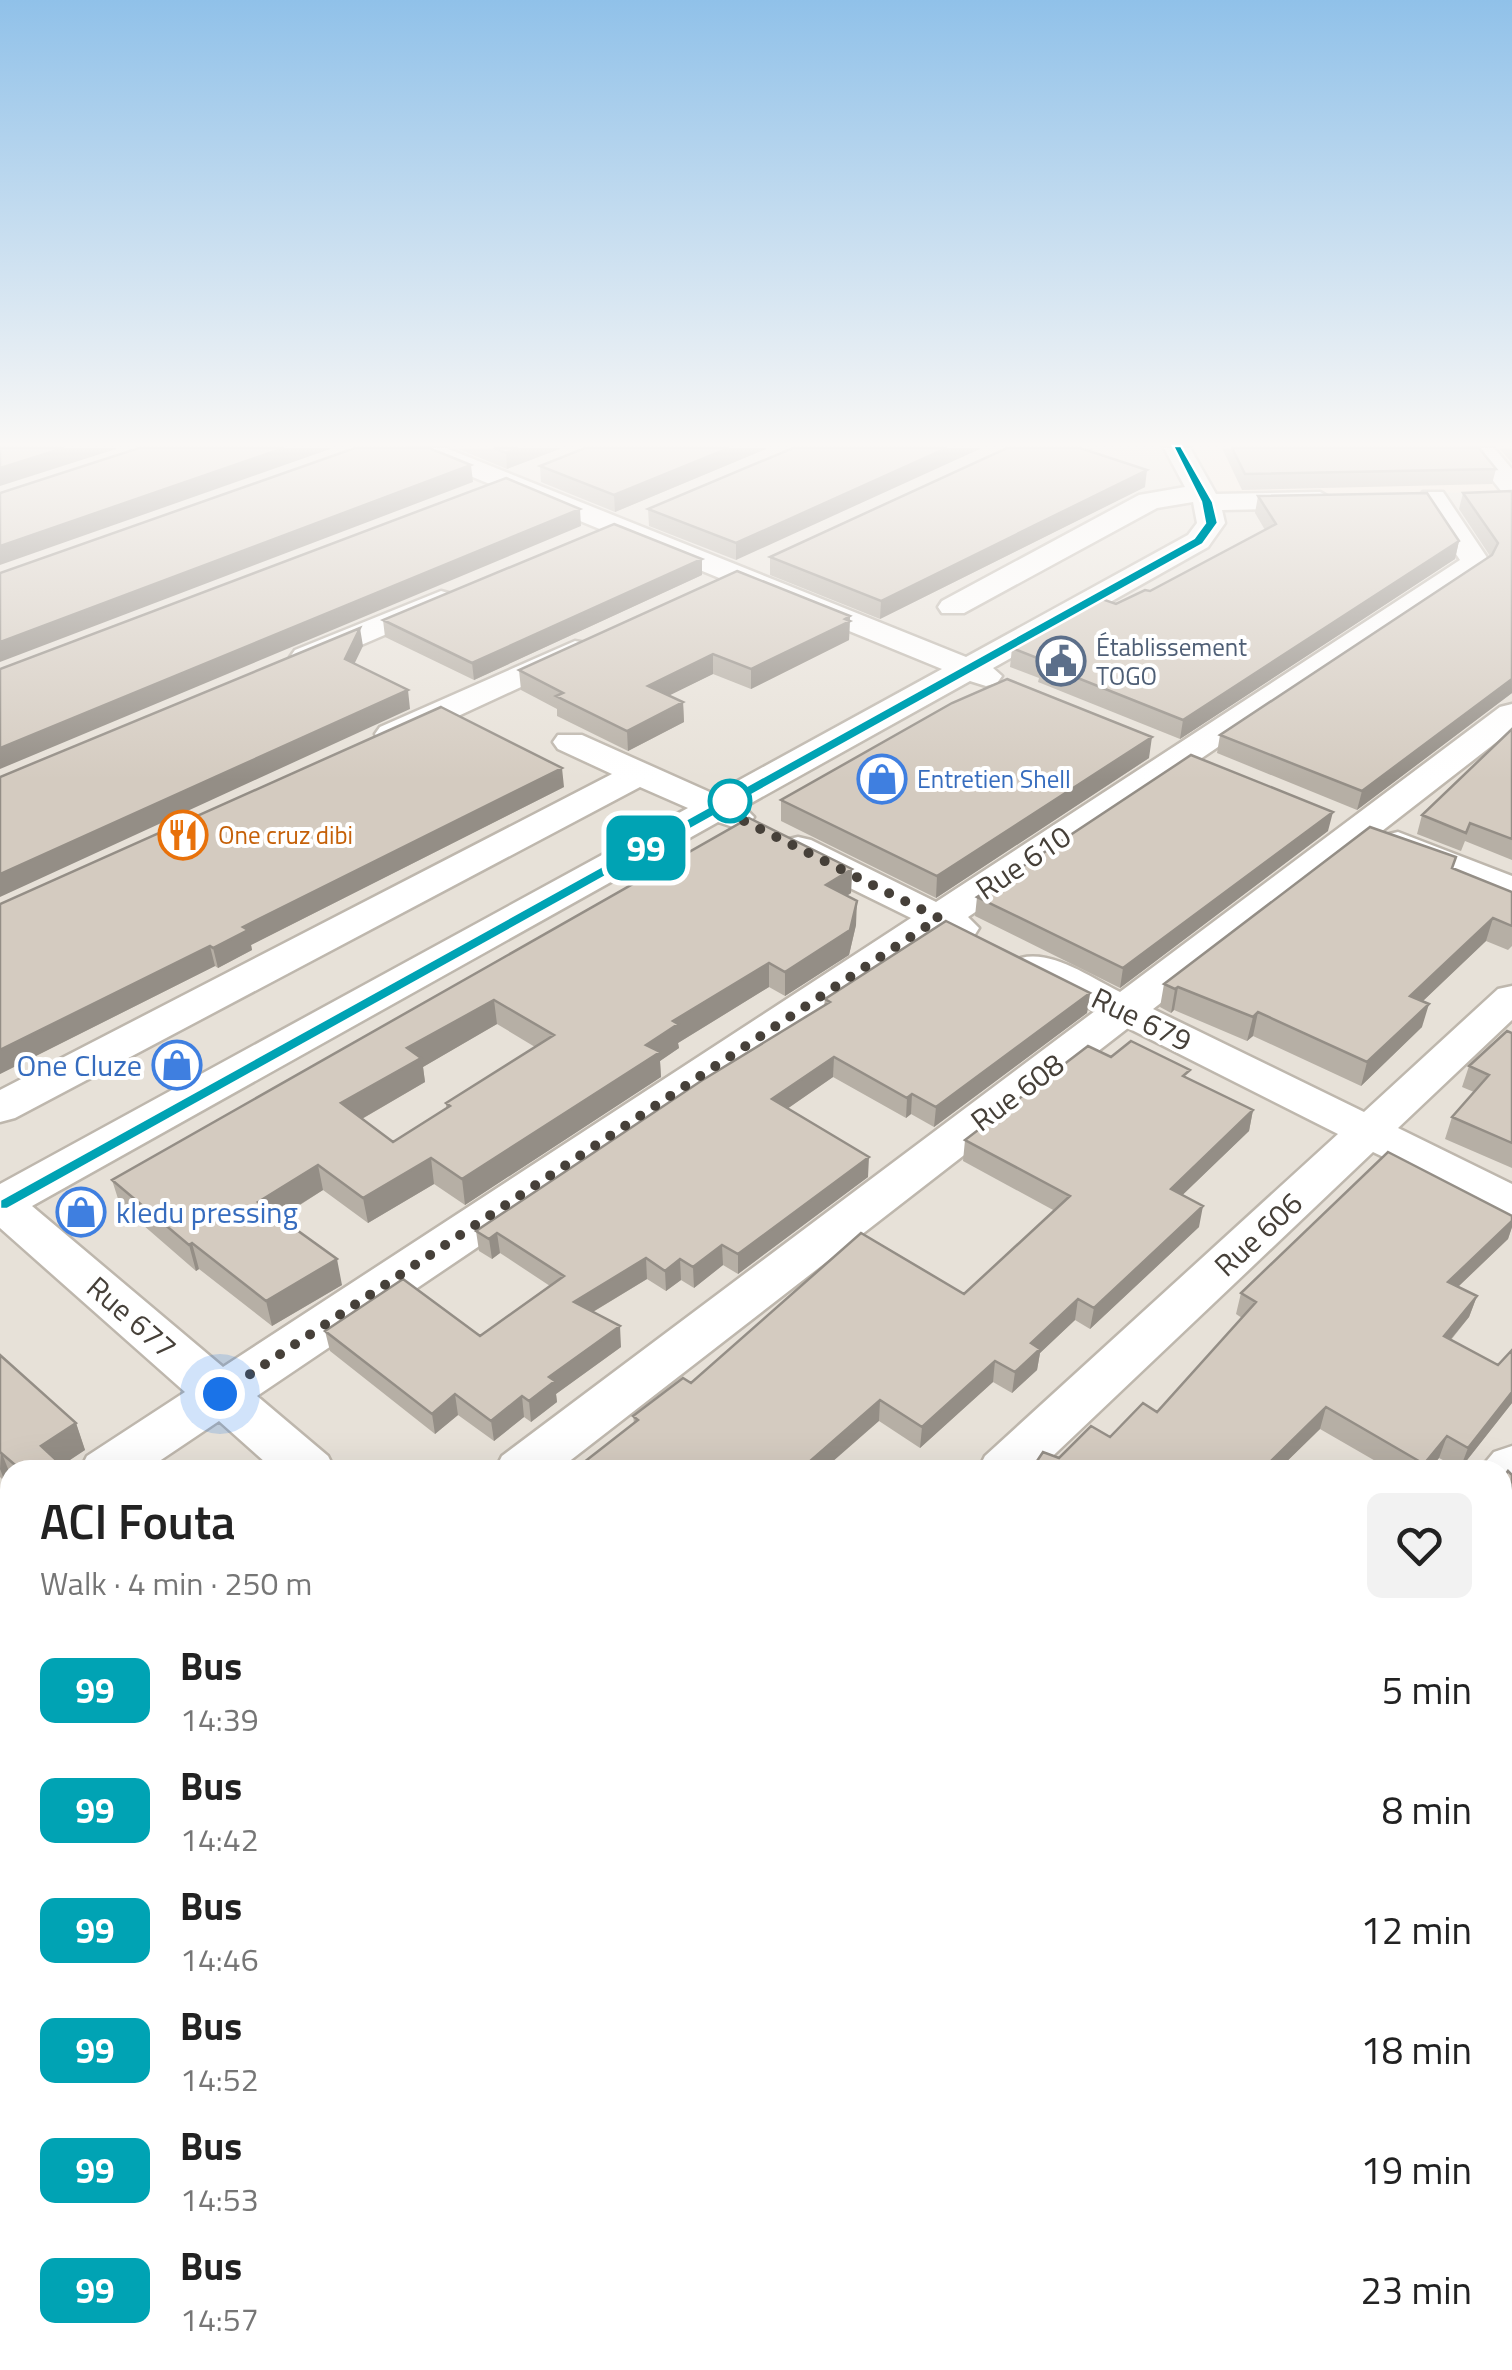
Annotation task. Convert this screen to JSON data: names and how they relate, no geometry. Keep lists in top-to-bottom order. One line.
{"streets":{"street":["Rue 610","Rue 679","Rue 608","Rue 606","Rue 677"]},"crossings":[["Rue 610","Rue 679"],["Rue 610","Rue 677"],["Rue 679","Rue 608"],["Rue 679","Rue 606"]],"places":{"public building":["Établissement TOGO"],"shop":["Entretien Shell","One Cluze","kledu pressing"],"restaurant":["One cruz dibi"]},"lines":["bus line 99"],"page":{"on_map":"99","heading":["ACI Fouta","Walk · 4 min · 250 m"],"list":[{"mark":"99","name":"Bus","note":"14:39","value":"5 min"},{"mark":"99","name":"Bus","note":"14:42","value":"8 min"},{"mark":"99","name":"Bus","note":"14:46","value":"12 min"},{"mark":"99","name":"Bus","note":"14:52","value":"18 min"},{"mark":"99","name":"Bus","note":"14:53","value":"19 min"},{"mark":"99","name":"Bus","note":"14:57","value":"23 min"}]}}
